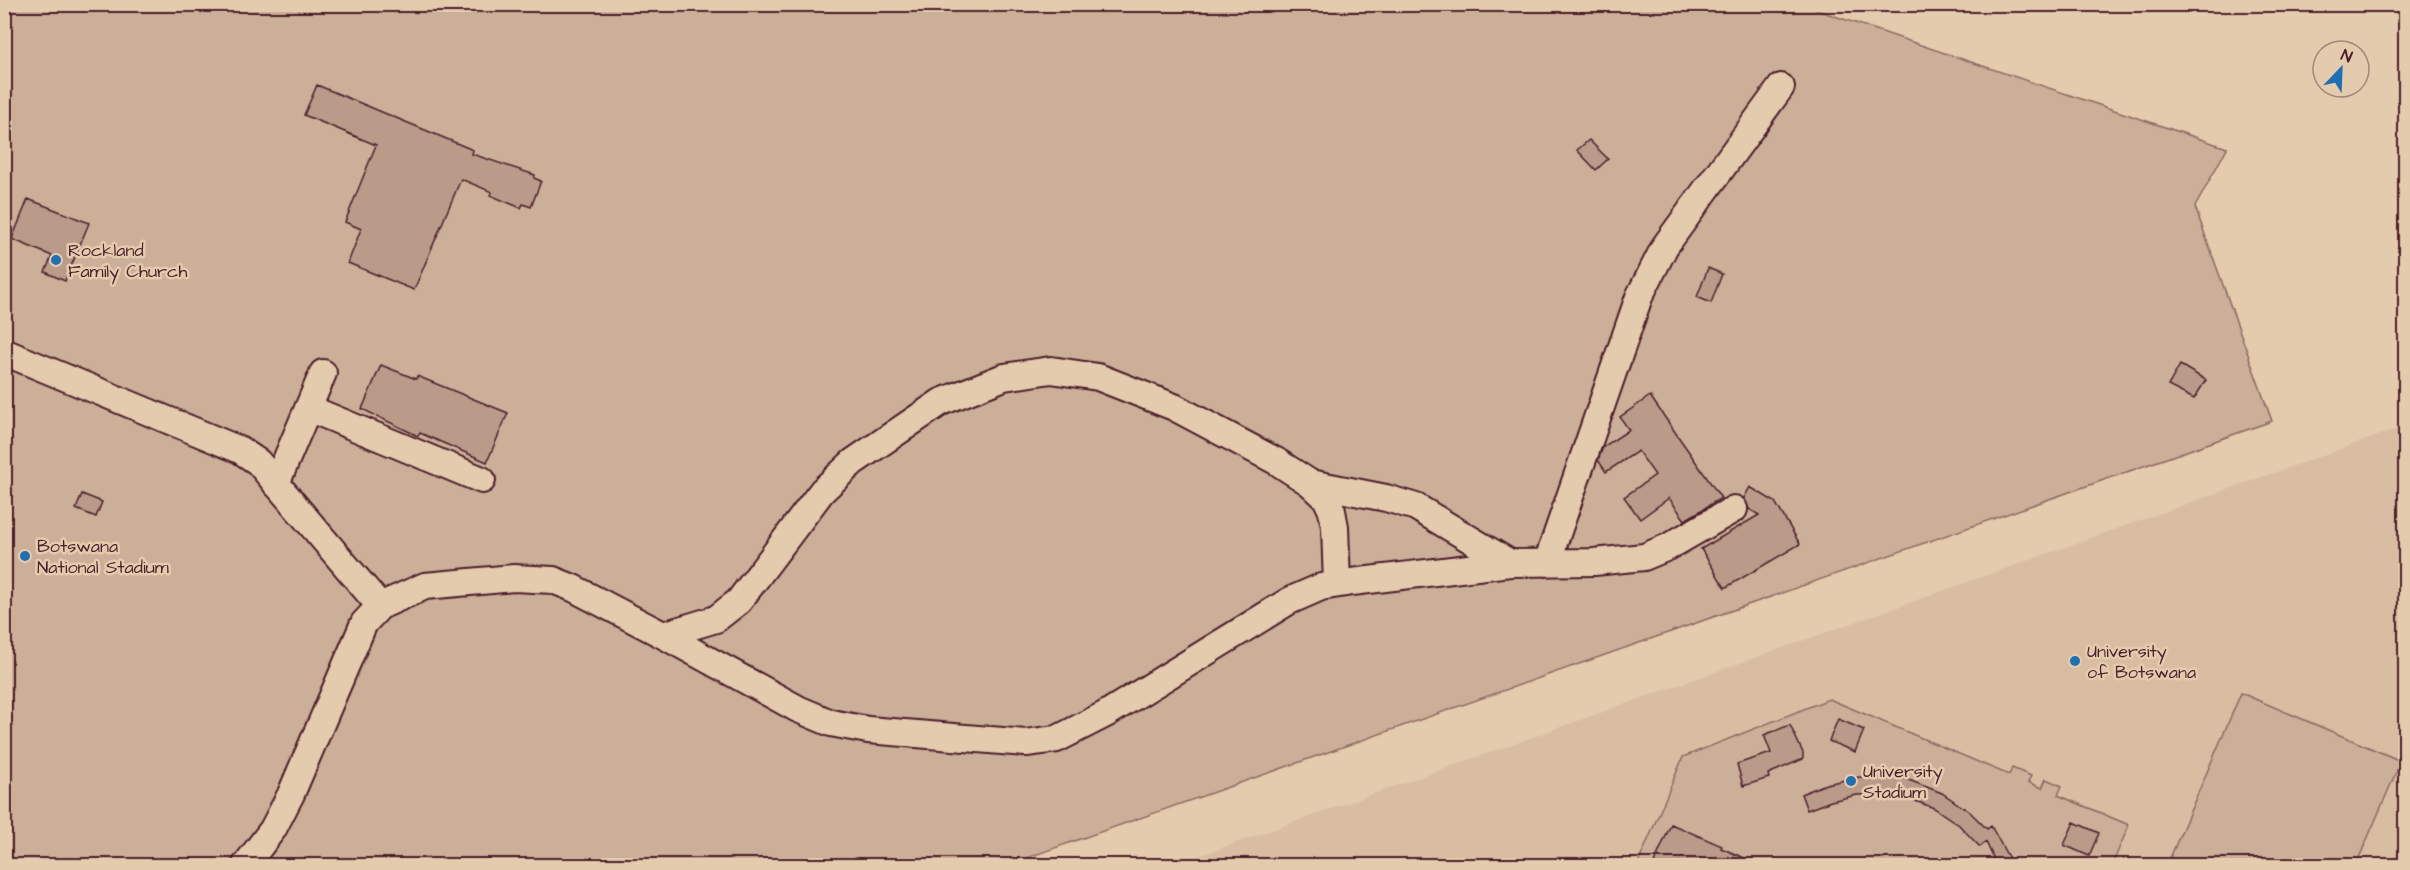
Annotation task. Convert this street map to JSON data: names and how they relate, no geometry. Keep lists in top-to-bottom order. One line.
{"places":["Rockland Family Church","Botswana National Stadium","University of Botswana","University Stadium"],"north":"top right"}
